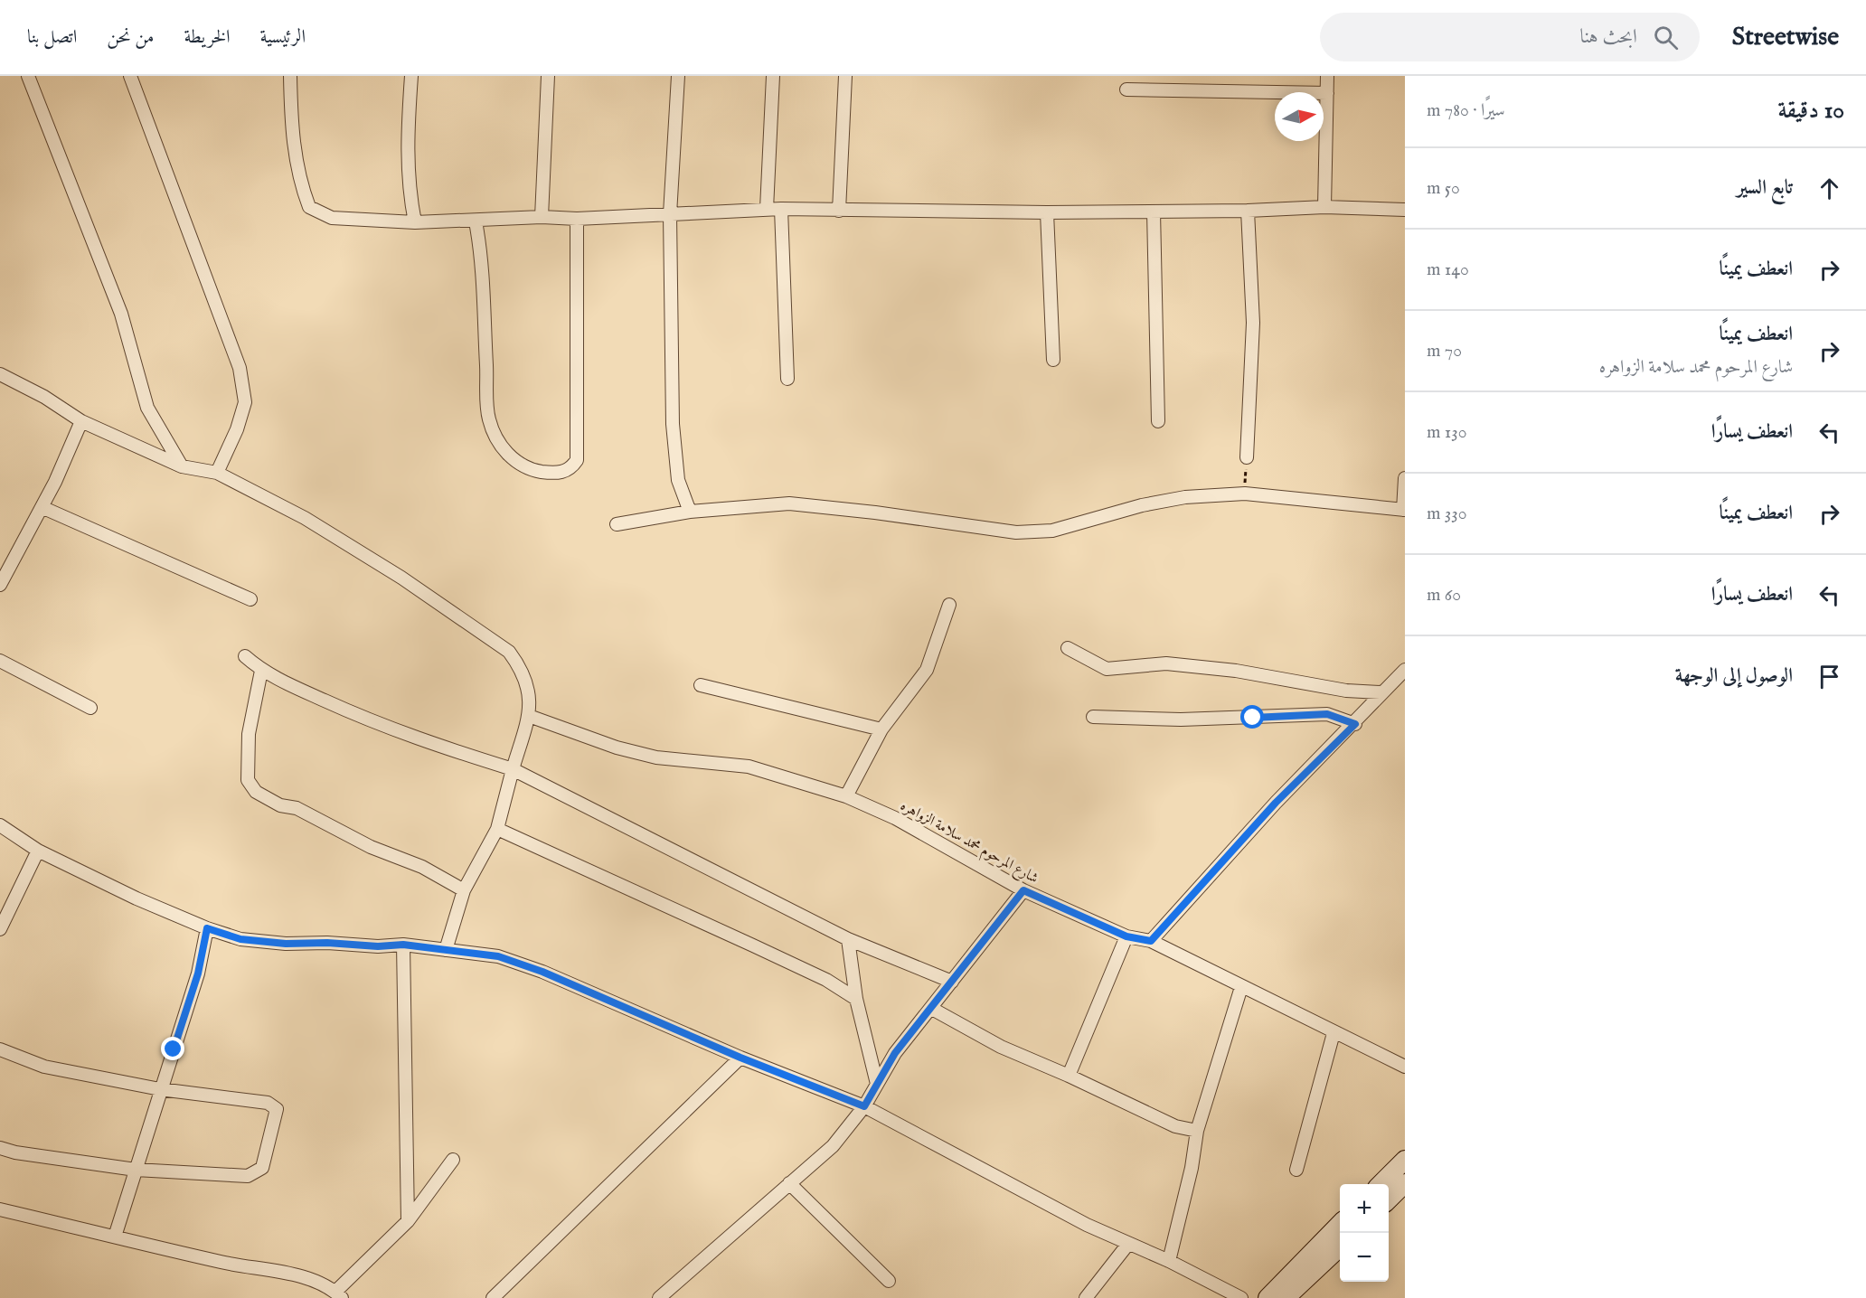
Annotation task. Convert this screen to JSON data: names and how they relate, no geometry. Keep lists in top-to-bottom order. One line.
{"streets":{"street":["شارع المرحوم محمد سلامة الزواهره"]},"north":"right","page":{"header":"Streetwise","search":"ابحث هنا","nav":["الرئيسية","الخريطة","من نحن","اتصل بنا"],"heading":["10 دقيقة","سيرًا · 780 m"],"list":[["تابع السير","50 m"],["انعطف يمينًا","140 m"],["انعطف يمينًا","شارع المرحوم محمد سلامة الزواهره","70 m"],["انعطف يسارًا","130 m"],["انعطف يمينًا","330 m"],["انعطف يسارًا","60 m"],"الوصول إلى الوجهة"],"map_buttons":["+","−"]}}
